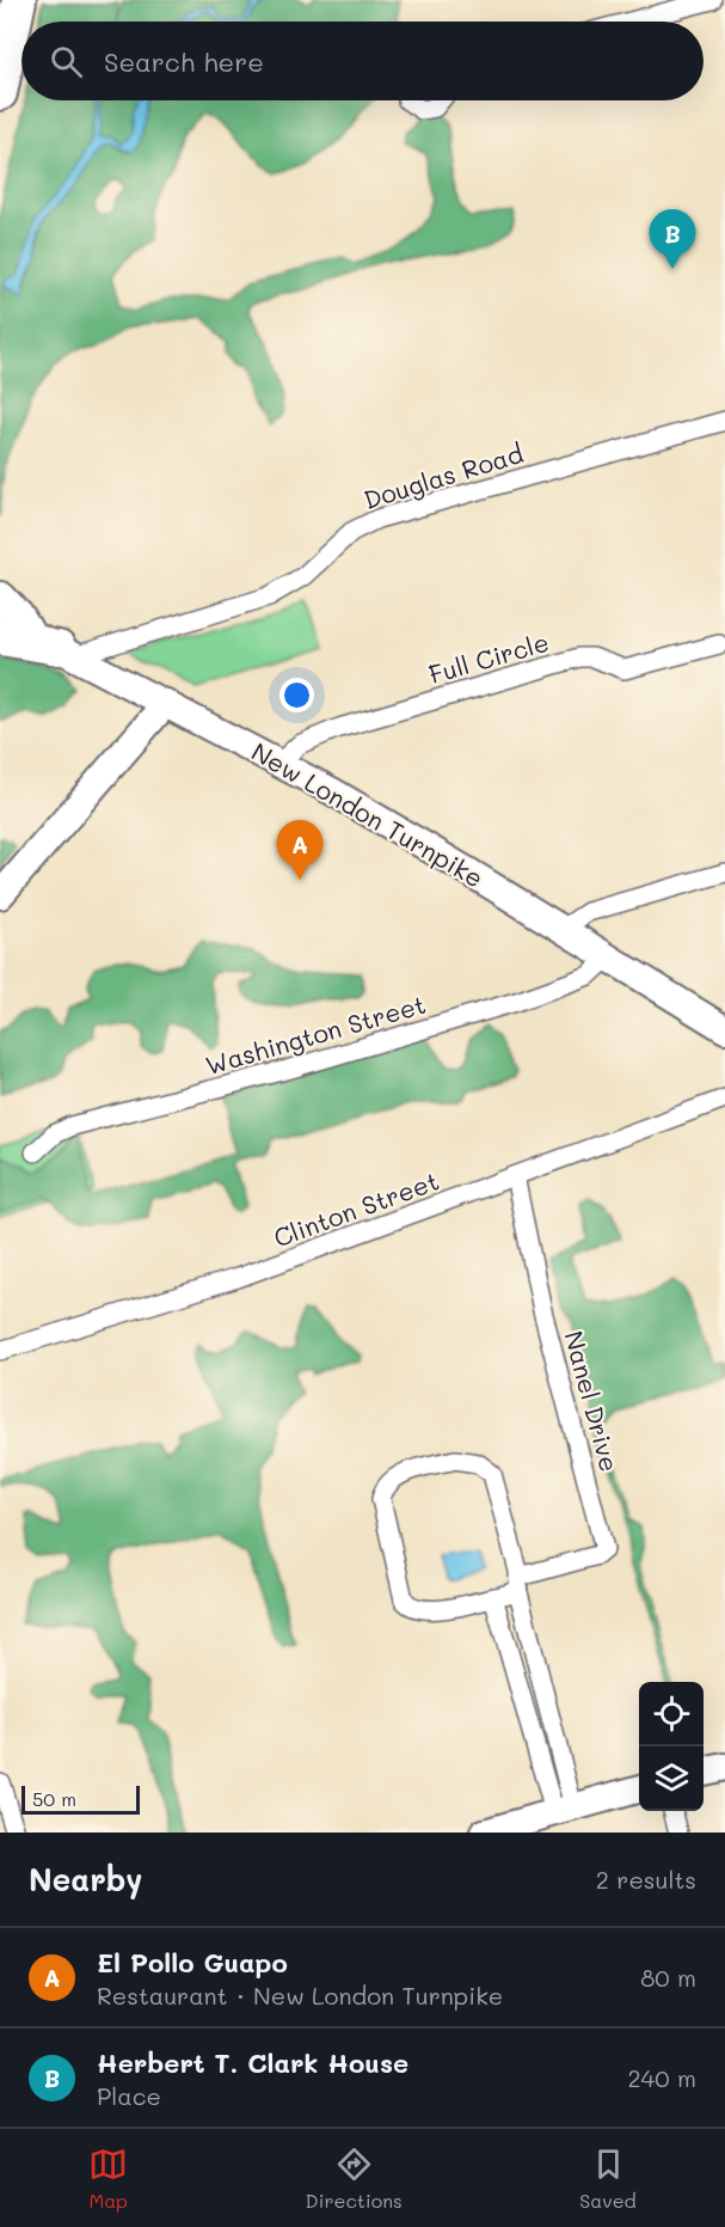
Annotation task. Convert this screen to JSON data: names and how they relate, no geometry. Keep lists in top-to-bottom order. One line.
{"streets":{"main road":["New London Turnpike"],"street":["Douglas Road","Full Circle","Washington Street","Clinton Street","Nanel Drive"]},"crossings":[["Douglas Road","New London Turnpike"],["Full Circle","New London Turnpike"],["New London Turnpike","Washington Street"],["Clinton Street","Nanel Drive"]],"scale_bar":"50 m","page":{"search":"Search here","pins":["B","A"],"scale":"50 m","heading":["Nearby","2 results"],"list":[{"mark":"A","name":"El Pollo Guapo","note":"Restaurant · New London Turnpike","value":"80 m"},{"mark":"B","name":"Herbert T. Clark House","note":"Place","value":"240 m"}],"nav":["Map","Directions","Saved"]}}
